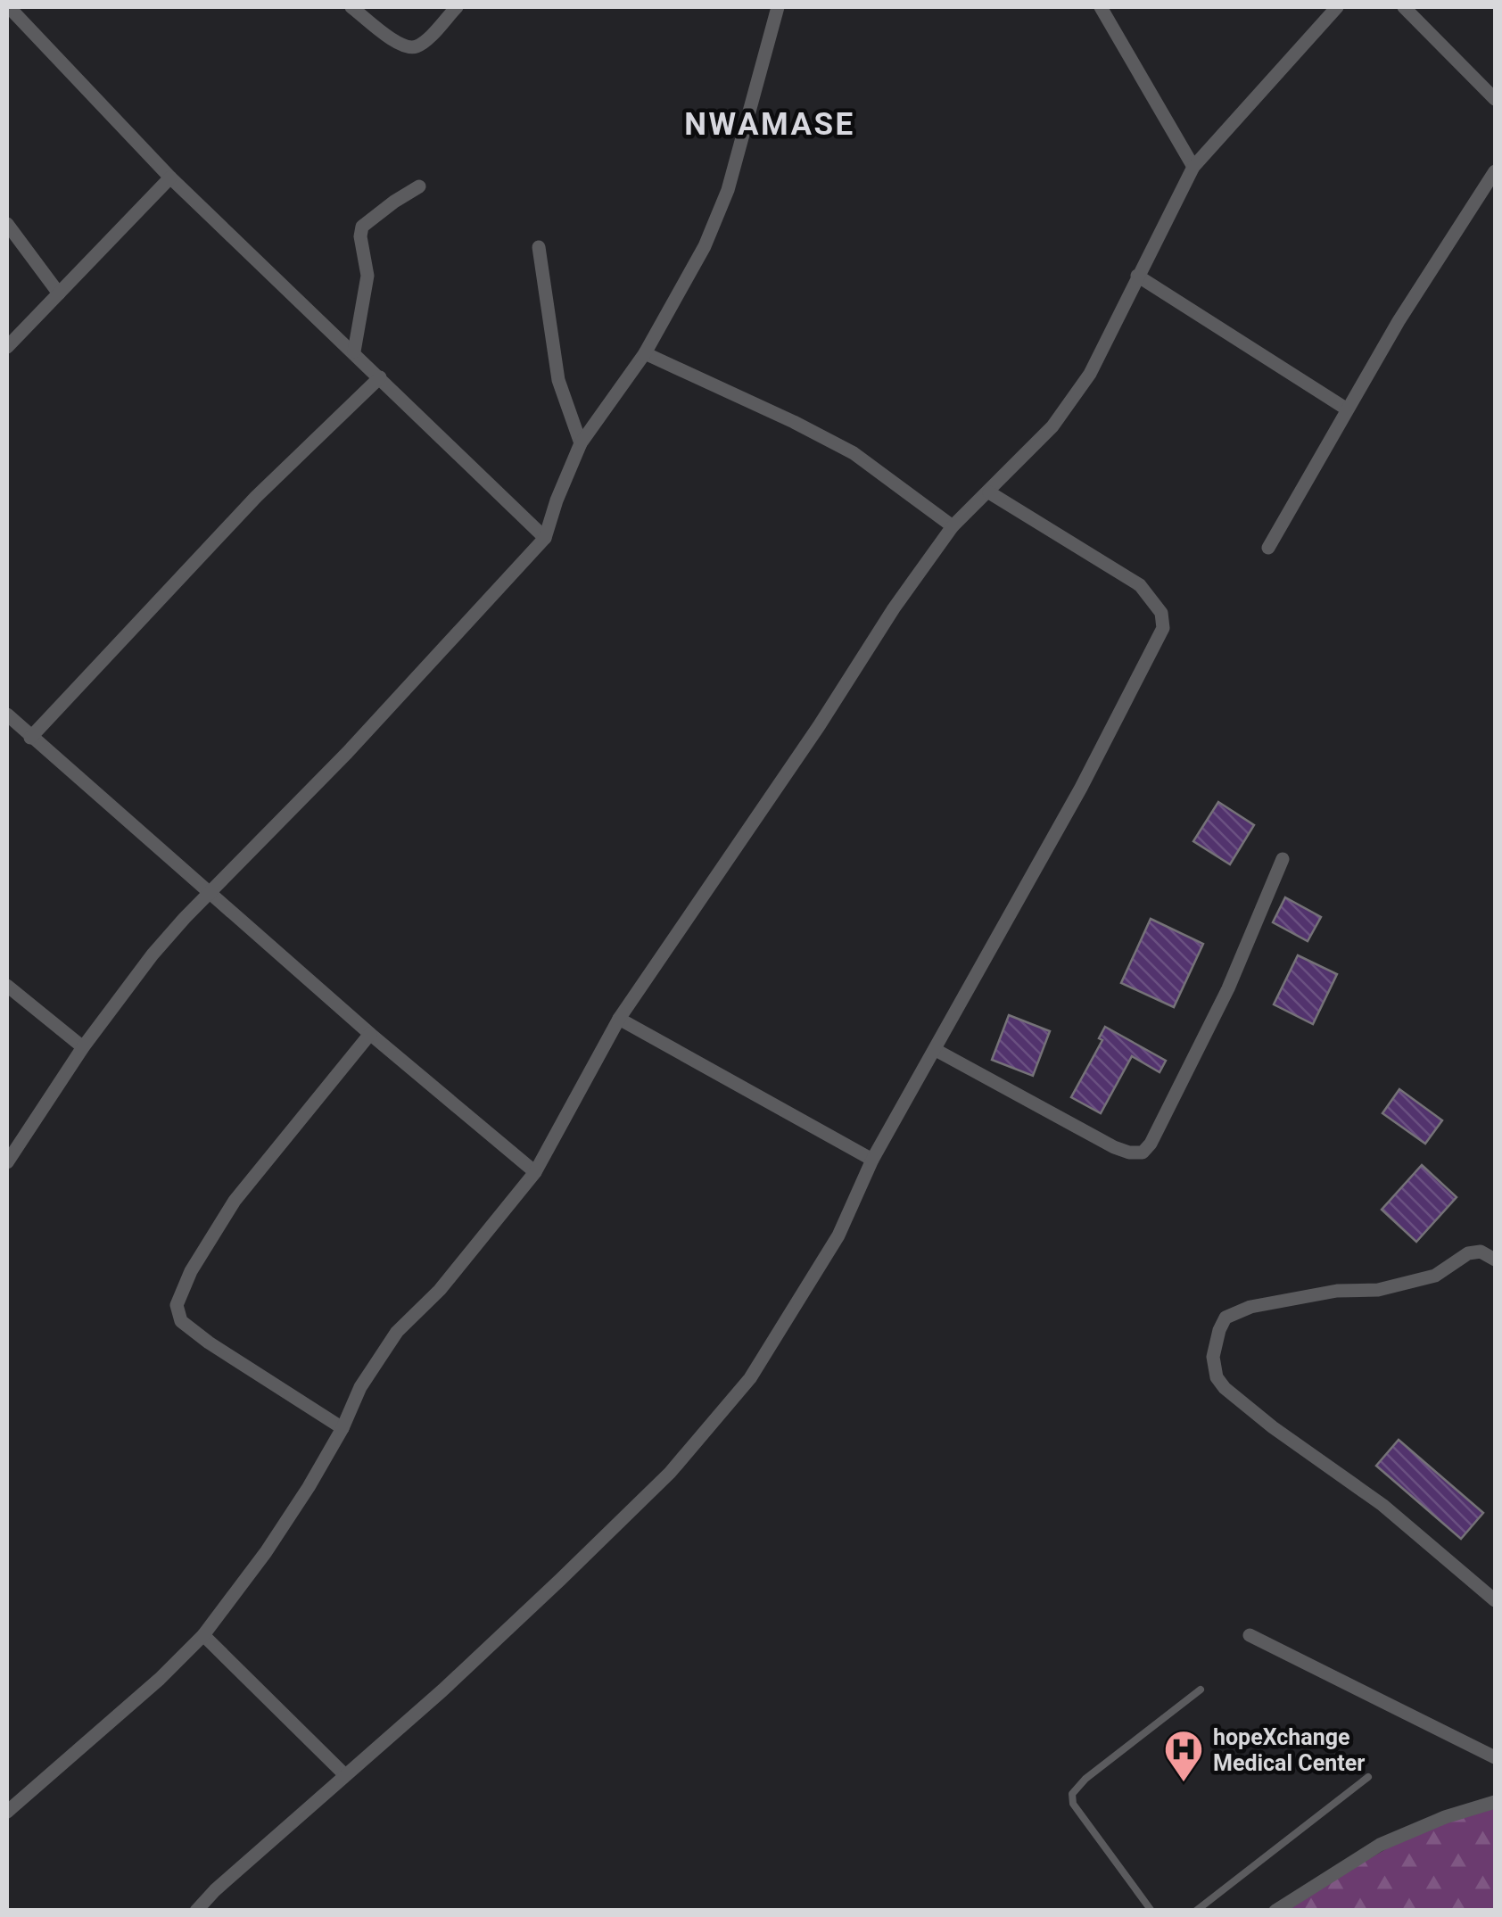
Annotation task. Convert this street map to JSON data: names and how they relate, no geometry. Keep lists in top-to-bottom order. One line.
{"districts":["NWAMASE"],"places":{"hospital":["hopeXchange Medical Center"]}}
